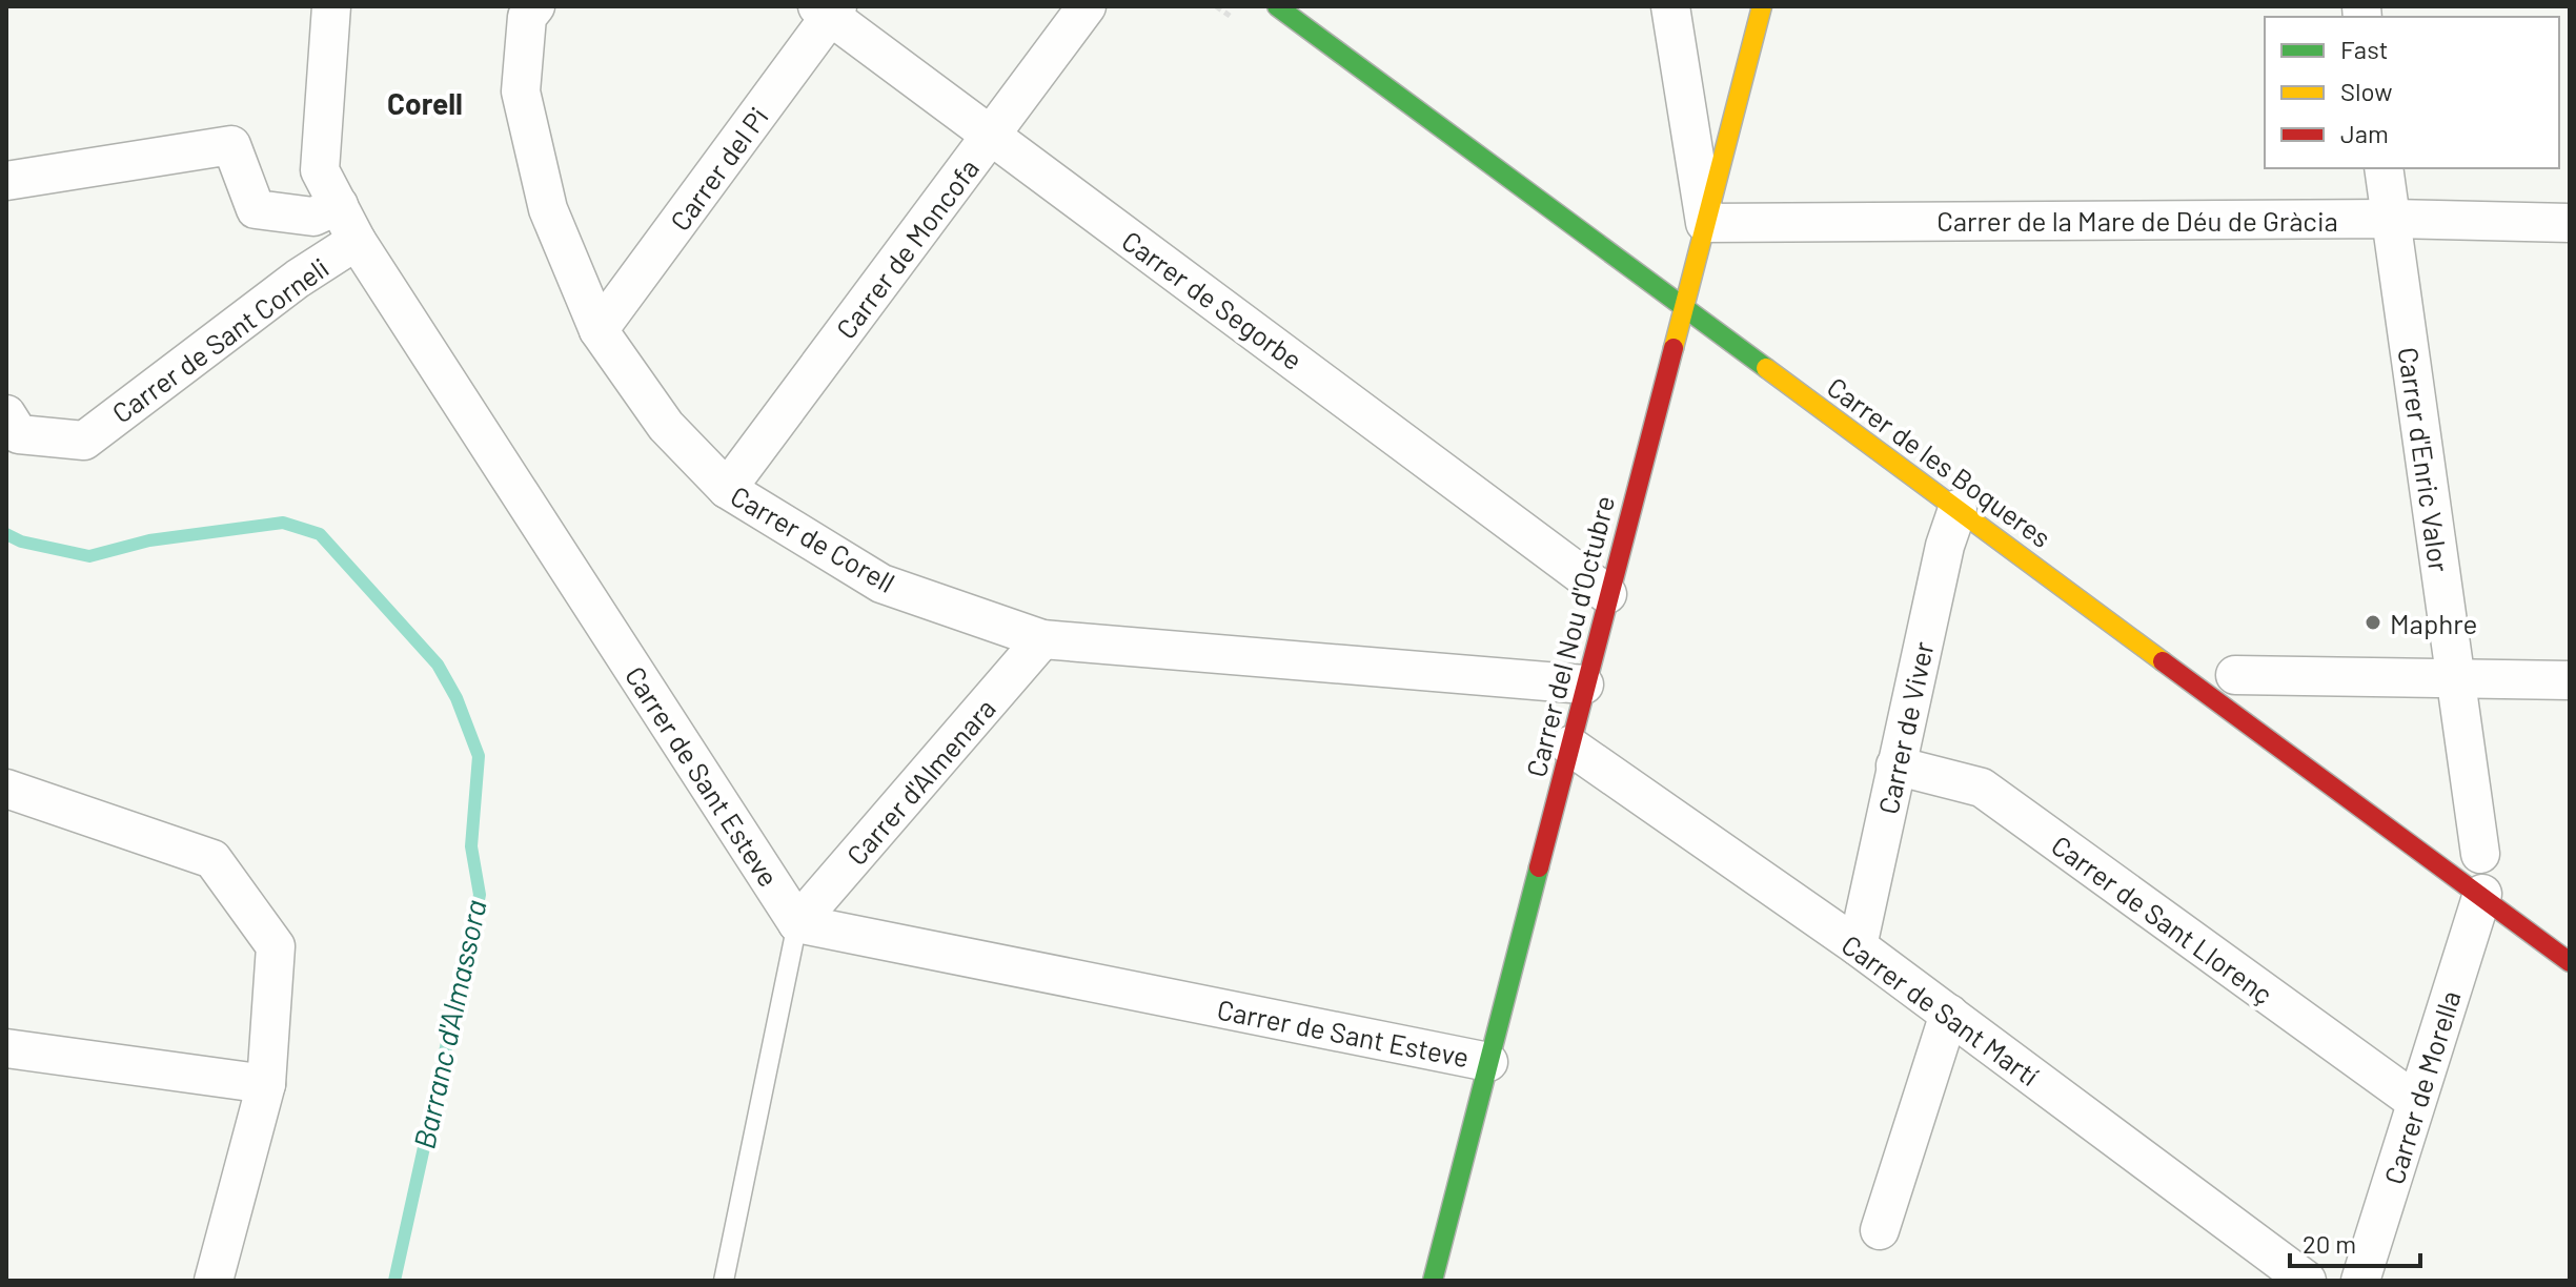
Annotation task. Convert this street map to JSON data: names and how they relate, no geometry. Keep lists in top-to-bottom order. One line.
{"streets":{"street":["Carrer del Pi","Carrer de la Mare de Déu de Gràcia","Carrer de Moncofa","Carrer de Segorbe","Carrer de Sant Corneli","Carrer d'Enric Valor","Carrer de les Boqueres","Carrer de Corell","Carrer del Nou d'Octubre","Carrer de Viver","Carrer de Sant Esteve","Carrer d'Almenara","Carrer de Sant Llorenç","Carrer de Sant Martí","Carrer de Morella"]},"crossings":[["Carrer del Pi","Carrer de Segorbe"],["Carrer del Pi","Carrer de Corell"],["Carrer de la Mare de Déu de Gràcia","Carrer d'Enric Valor"],["Carrer de la Mare de Déu de Gràcia","Carrer del Nou d'Octubre"],["Carrer de Moncofa","Carrer de Segorbe"],["Carrer de Moncofa","Carrer de Corell"],["Carrer de Segorbe","Carrer del Nou d'Octubre"],["Carrer de Sant Corneli","Carrer de Sant Esteve"],["Carrer d'Enric Valor","Carrer de les Boqueres"],["Carrer d'Enric Valor","Carrer de Morella"],["Carrer de les Boqueres","Carrer del Nou d'Octubre"],["Carrer de les Boqueres","Carrer de Viver"],["Carrer de les Boqueres","Carrer de Morella"],["Carrer de Corell","Carrer del Nou d'Octubre"],["Carrer de Corell","Carrer d'Almenara"],["Carrer del Nou d'Octubre","Carrer de Sant Esteve"],["Carrer del Nou d'Octubre","Carrer de Sant Martí"],["Carrer de Viver","Carrer de Sant Llorenç"],["Carrer de Viver","Carrer de Sant Martí"],["Carrer de Sant Esteve","Carrer d'Almenara"],["Carrer de Sant Llorenç","Carrer de Morella"]],"districts":["Corell"],"water":["Barranc d'Almassora"],"places":["Maphre"],"legend":["Fast","Slow","Jam"],"scale_bar":"20 m"}
